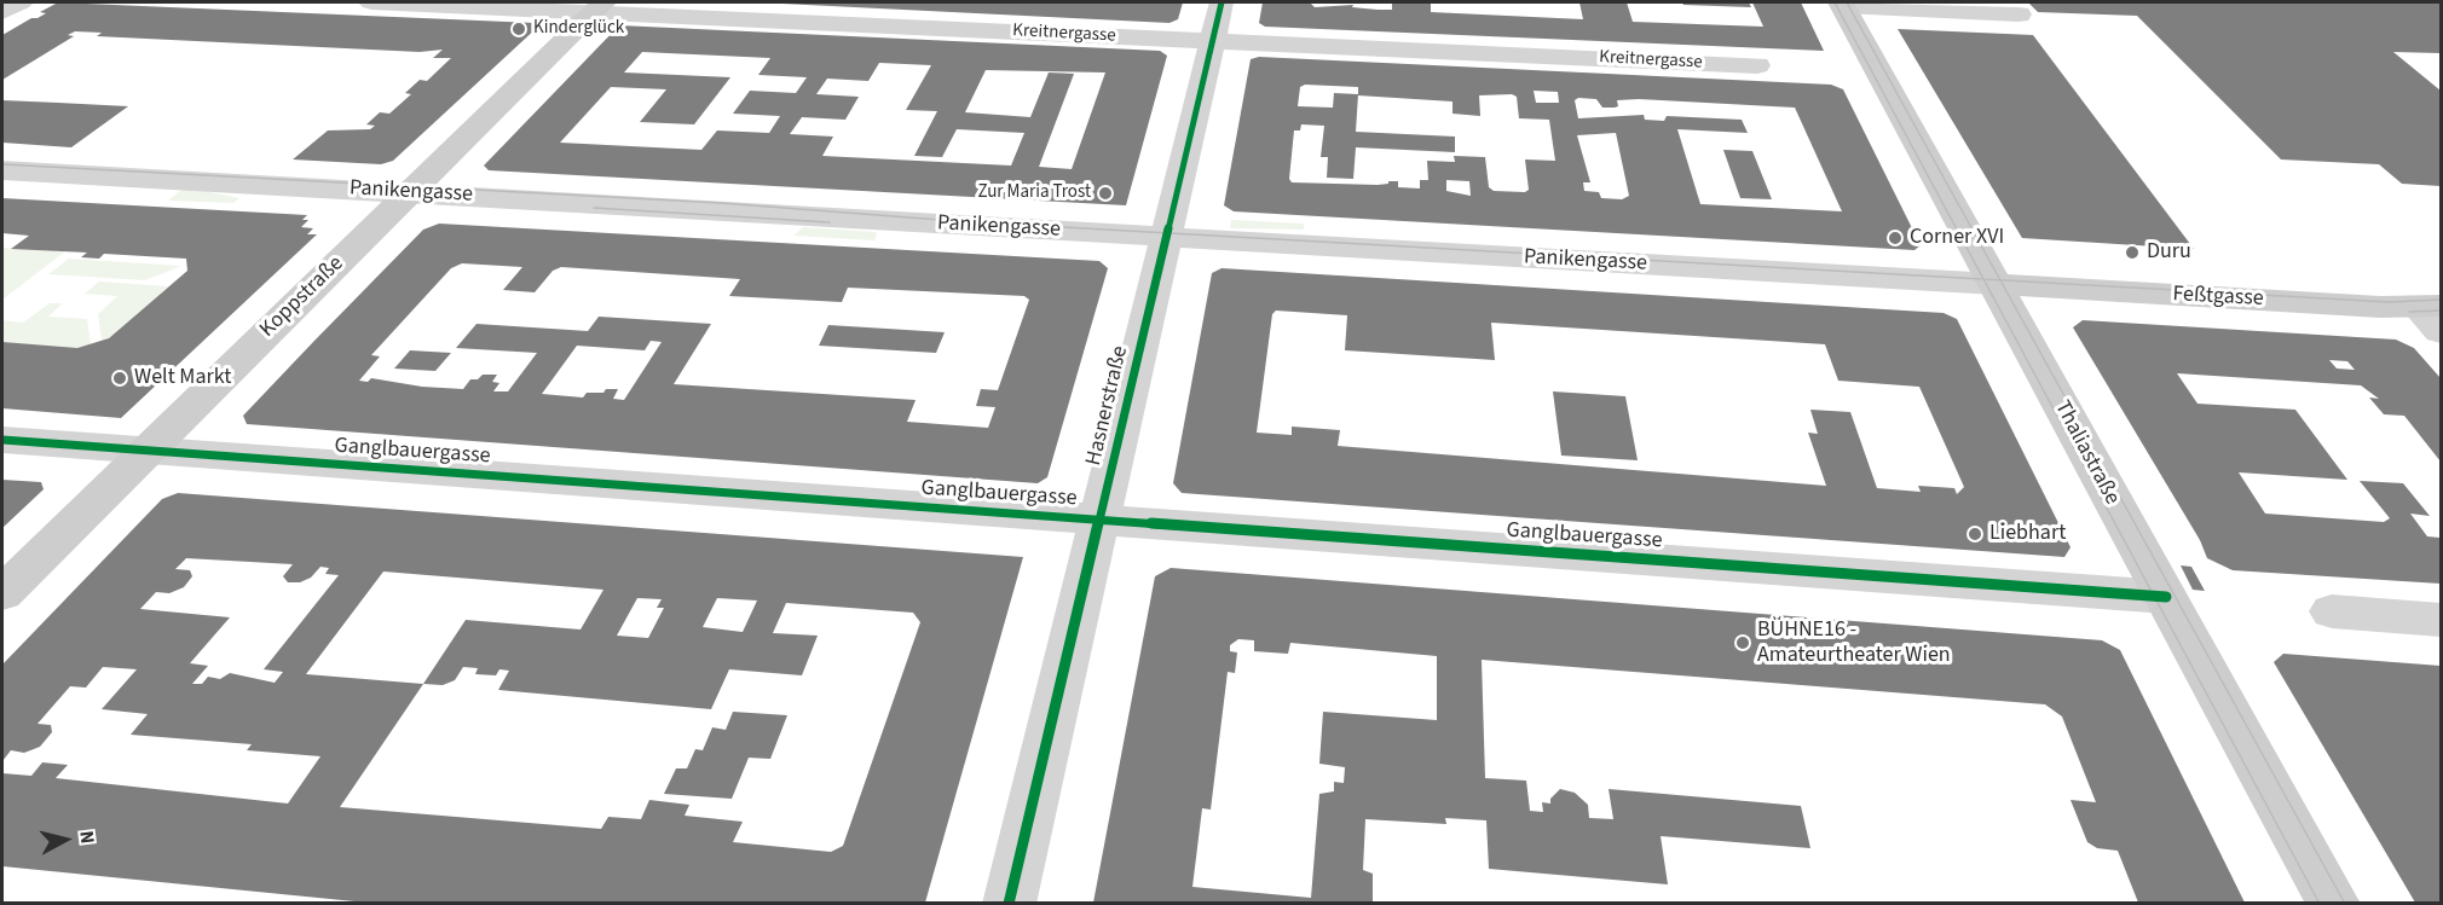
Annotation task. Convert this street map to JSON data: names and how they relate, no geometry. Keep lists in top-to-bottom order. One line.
{"streets":{"main road":["Koppstraße","Feßtgasse","Thaliastraße"],"street":["Kreitnergasse","Panikengasse","Hasnerstraße","Ganglbauergasse"]},"crossings":[["Kreitnergasse","Koppstraße"],["Kreitnergasse","Hasnerstraße"],["Panikengasse","Koppstraße"],["Panikengasse","Feßtgasse"],["Panikengasse","Hasnerstraße"],["Panikengasse","Thaliastraße"],["Koppstraße","Ganglbauergasse"],["Feßtgasse","Thaliastraße"],["Hasnerstraße","Ganglbauergasse"],["Ganglbauergasse","Thaliastraße"]],"places":["Kinderglück","Zur Maria Trost","Corner XVI","Duru","Welt Markt","Liebhart","BÜHNE16 - Amateurtheater Wien"],"north":"right"}
